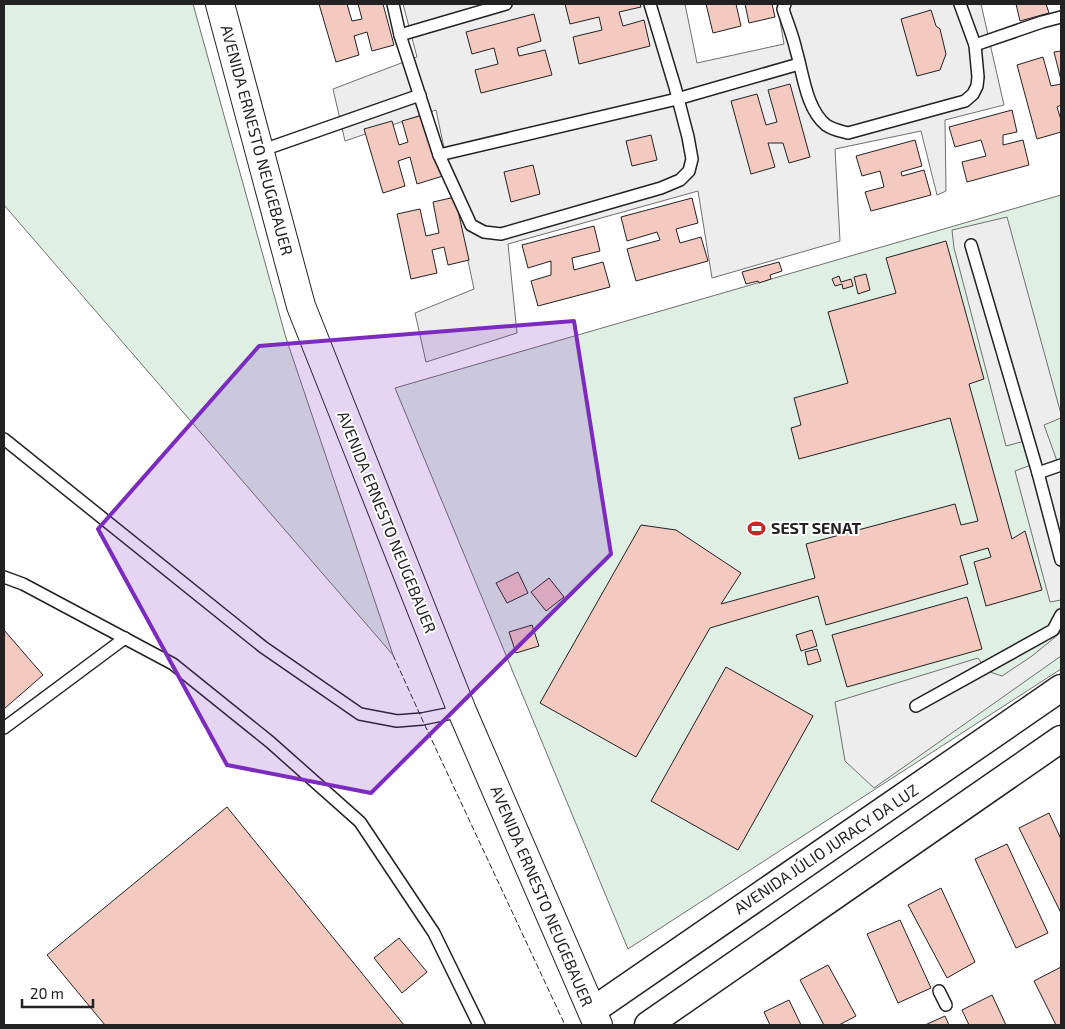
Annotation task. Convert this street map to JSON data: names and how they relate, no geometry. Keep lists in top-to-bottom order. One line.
{"streets":{"main road":["AVENIDA ERNESTO NEUGEBAUER"],"street":["AVENIDA JÚLIO JURACY DA LUZ"]},"crossings":[["AVENIDA ERNESTO NEUGEBAUER","AVENIDA JÚLIO JURACY DA LUZ"]],"places":{"sports":["SEST SENAT"]},"scale_bar":"20 m"}
